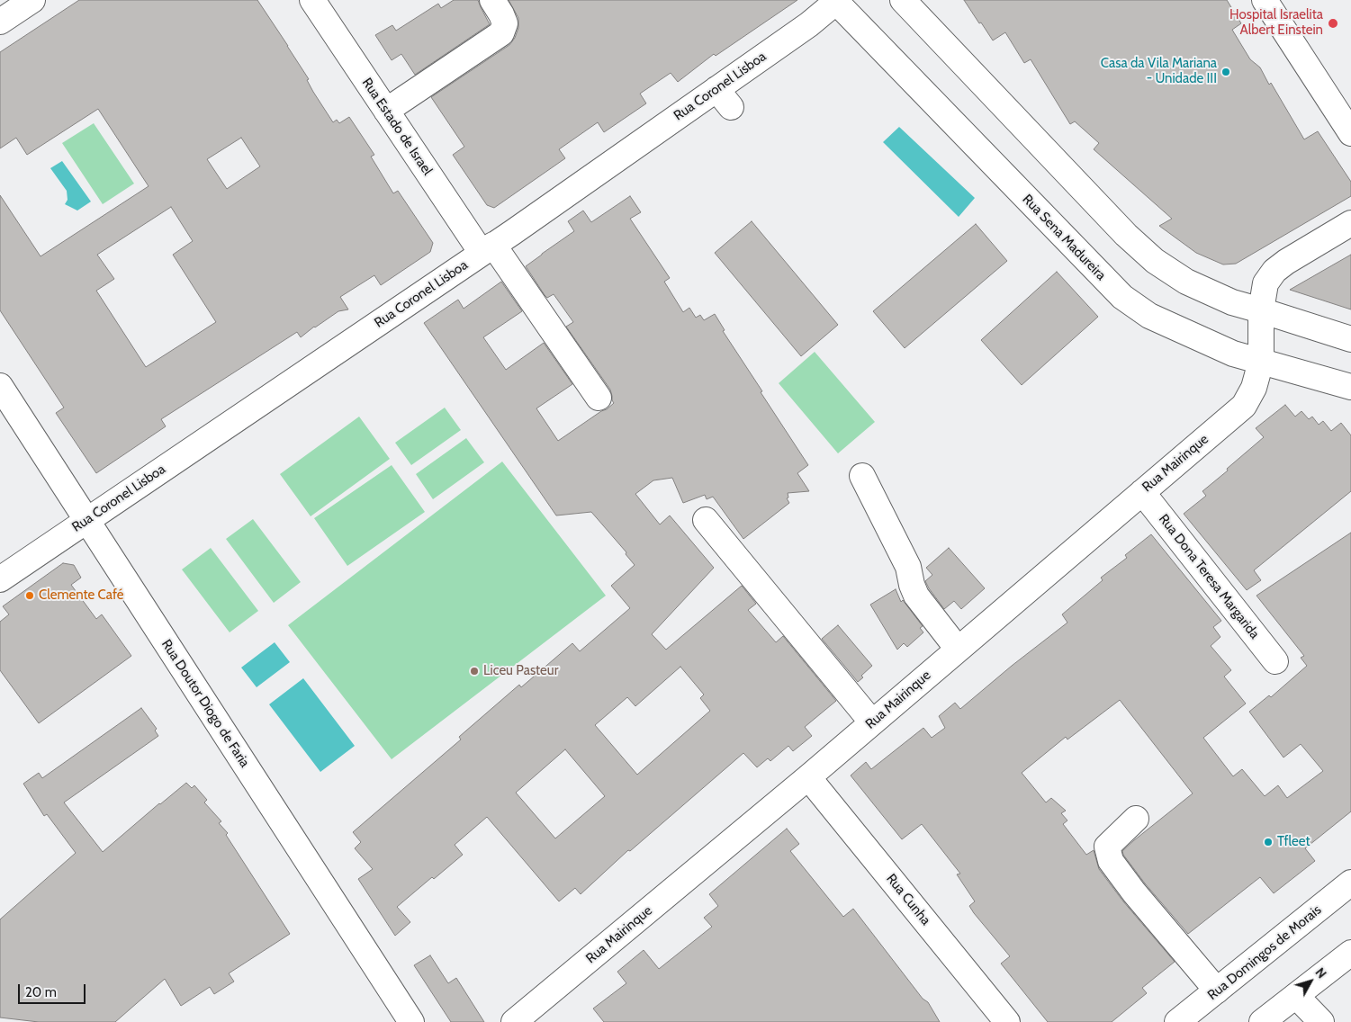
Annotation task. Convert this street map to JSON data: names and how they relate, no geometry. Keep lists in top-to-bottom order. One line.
{"streets":{"street":["Rua Coronel Lisboa","Rua Estado de Israel","Rua Sena Madureira","Rua Mairinque","Rua Dona Teresa Margarida","Rua Doutor Diogo de Faria","Rua Cunha","Rua Domingos de Morais"]},"crossings":[["Rua Coronel Lisboa","Rua Estado de Israel"],["Rua Coronel Lisboa","Rua Sena Madureira"],["Rua Coronel Lisboa","Rua Doutor Diogo de Faria"],["Rua Sena Madureira","Rua Mairinque"],["Rua Mairinque","Rua Dona Teresa Margarida"],["Rua Mairinque","Rua Cunha"]],"places":["Hospital Israelita Albert Einstein","Casa da Vila Mariana - Unidade III","Clemente Café","Liceu Pasteur","Tfleet"],"scale_bar":"20 m","north":"top right"}
